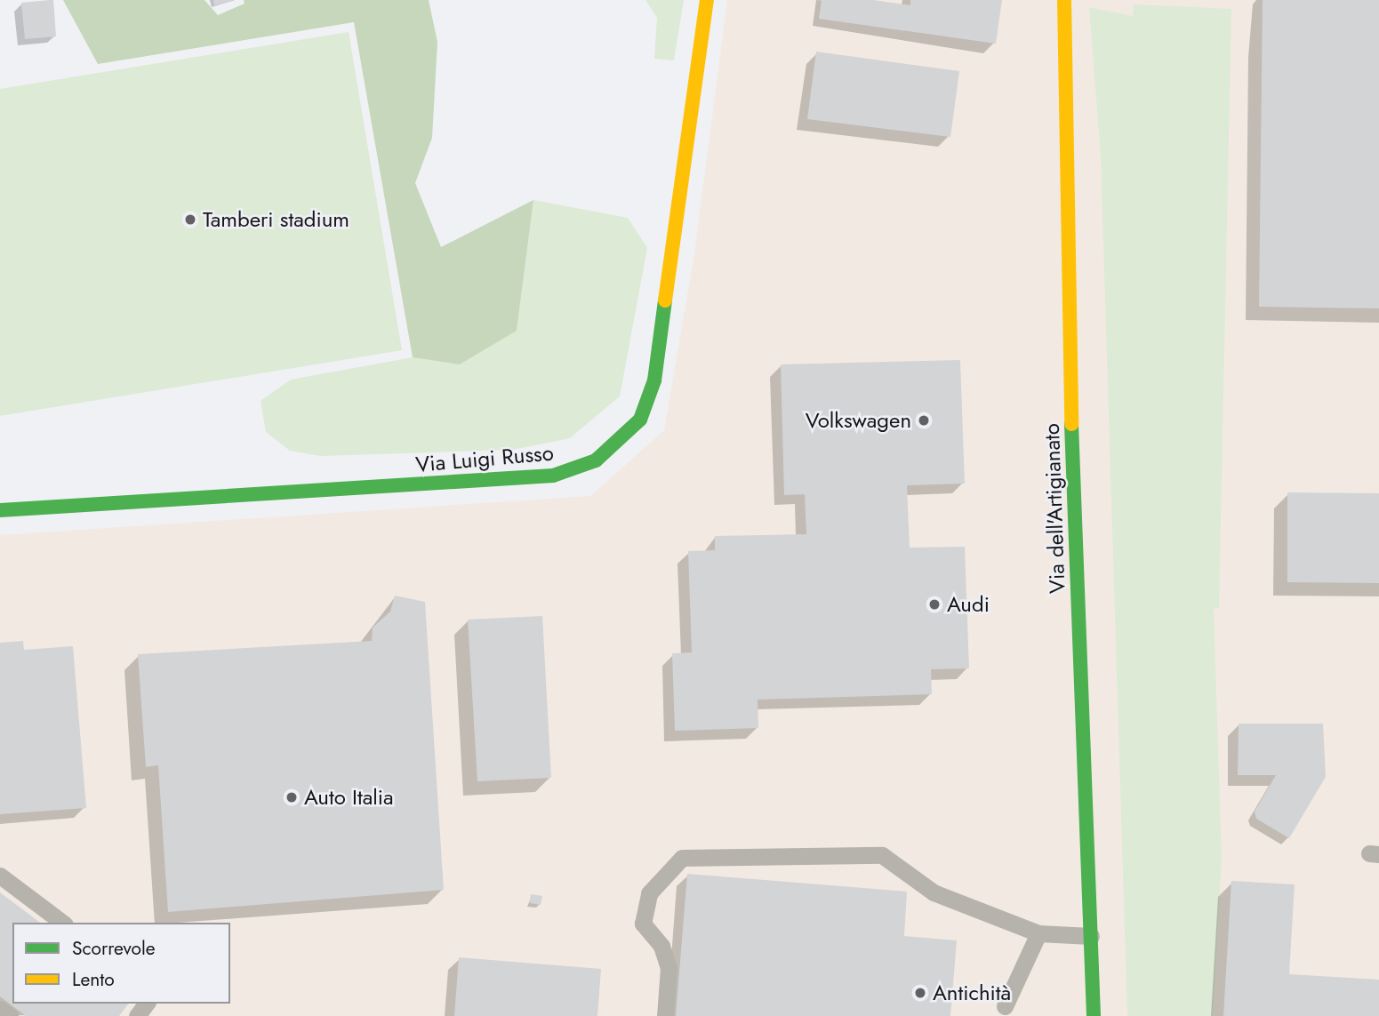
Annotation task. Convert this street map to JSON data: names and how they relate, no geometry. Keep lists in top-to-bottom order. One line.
{"streets":{"street":["Via Luigi Russo","Via dell'Artigianato"]},"places":["Tamberi stadium","Volkswagen","Audi","Auto Italia","Antichità"],"legend":["Scorrevole","Lento"]}
